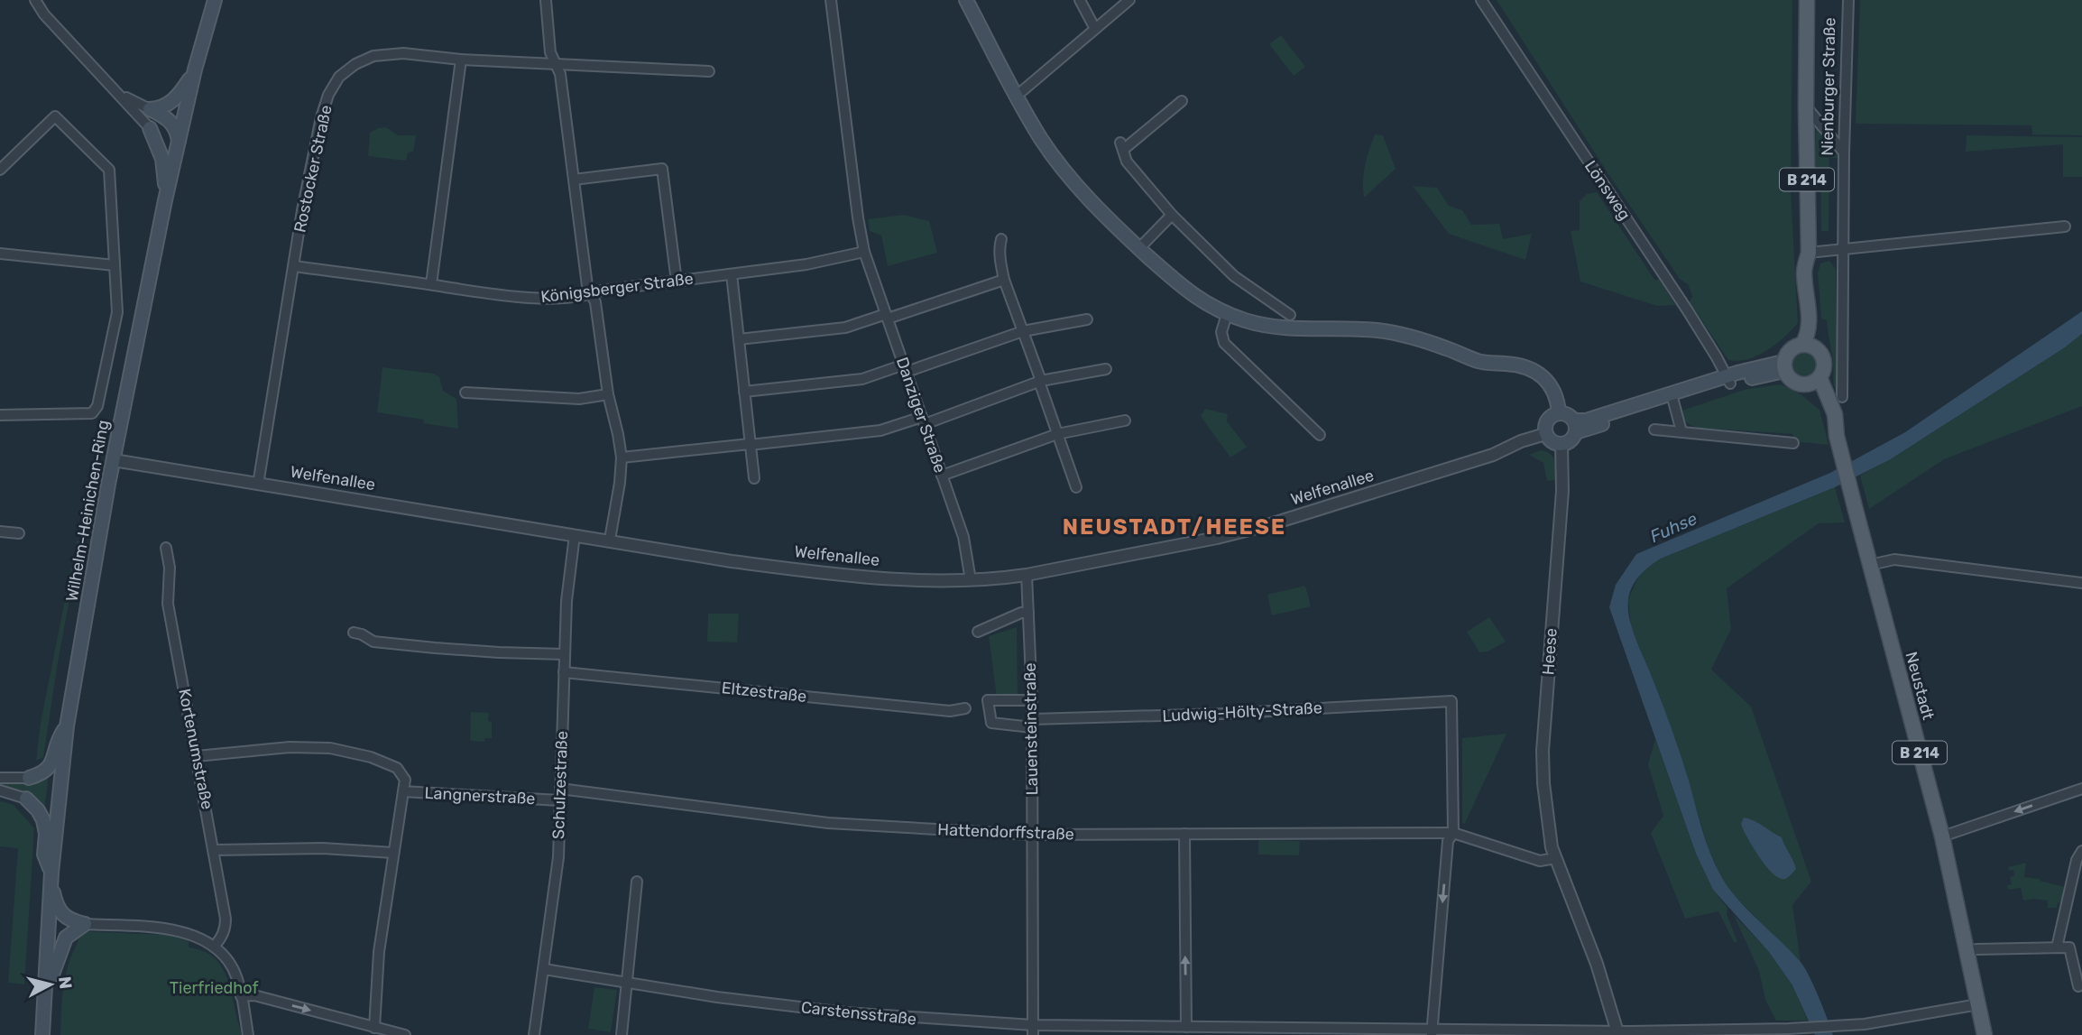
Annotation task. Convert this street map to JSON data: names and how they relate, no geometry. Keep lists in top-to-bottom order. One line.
{"streets":{"main road":["Nienburger Straße","B 214","Wilhelm-Heinichen-Ring","Neustadt"],"street":["Rostocker Straße","Lönsweg","Königsberger Straße","Danziger Straße","Welfenallee","Heese","Eltzestraße","Ludwig-Hölty-Straße","Lauensteinstraße","Kortenumstraße","Schulzestraße","Langnerstraße","Hattendorffstraße","Carstensstraße"]},"crossings":[["Nienburger Straße","B 214"],["Rostocker Straße","Königsberger Straße"],["Rostocker Straße","Welfenallee"],["B 214","Neustadt"],["Königsberger Straße","Danziger Straße"],["Danziger Straße","Welfenallee"],["Welfenallee","Wilhelm-Heinichen-Ring"],["Welfenallee","Heese"],["Welfenallee","Lauensteinstraße"],["Welfenallee","Schulzestraße"],["Heese","Carstensstraße"],["Neustadt","Carstensstraße"],["Eltzestraße","Schulzestraße"],["Ludwig-Hölty-Straße","Lauensteinstraße"],["Ludwig-Hölty-Straße","Hattendorffstraße"],["Lauensteinstraße","Hattendorffstraße"],["Lauensteinstraße","Carstensstraße"],["Kortenumstraße","Langnerstraße"],["Schulzestraße","Langnerstraße"],["Schulzestraße","Hattendorffstraße"],["Schulzestraße","Carstensstraße"]],"districts":["NEUSTADT/HEESE"],"water":["Fuhse"],"parks":["Tierfriedhof"],"north":"right"}
